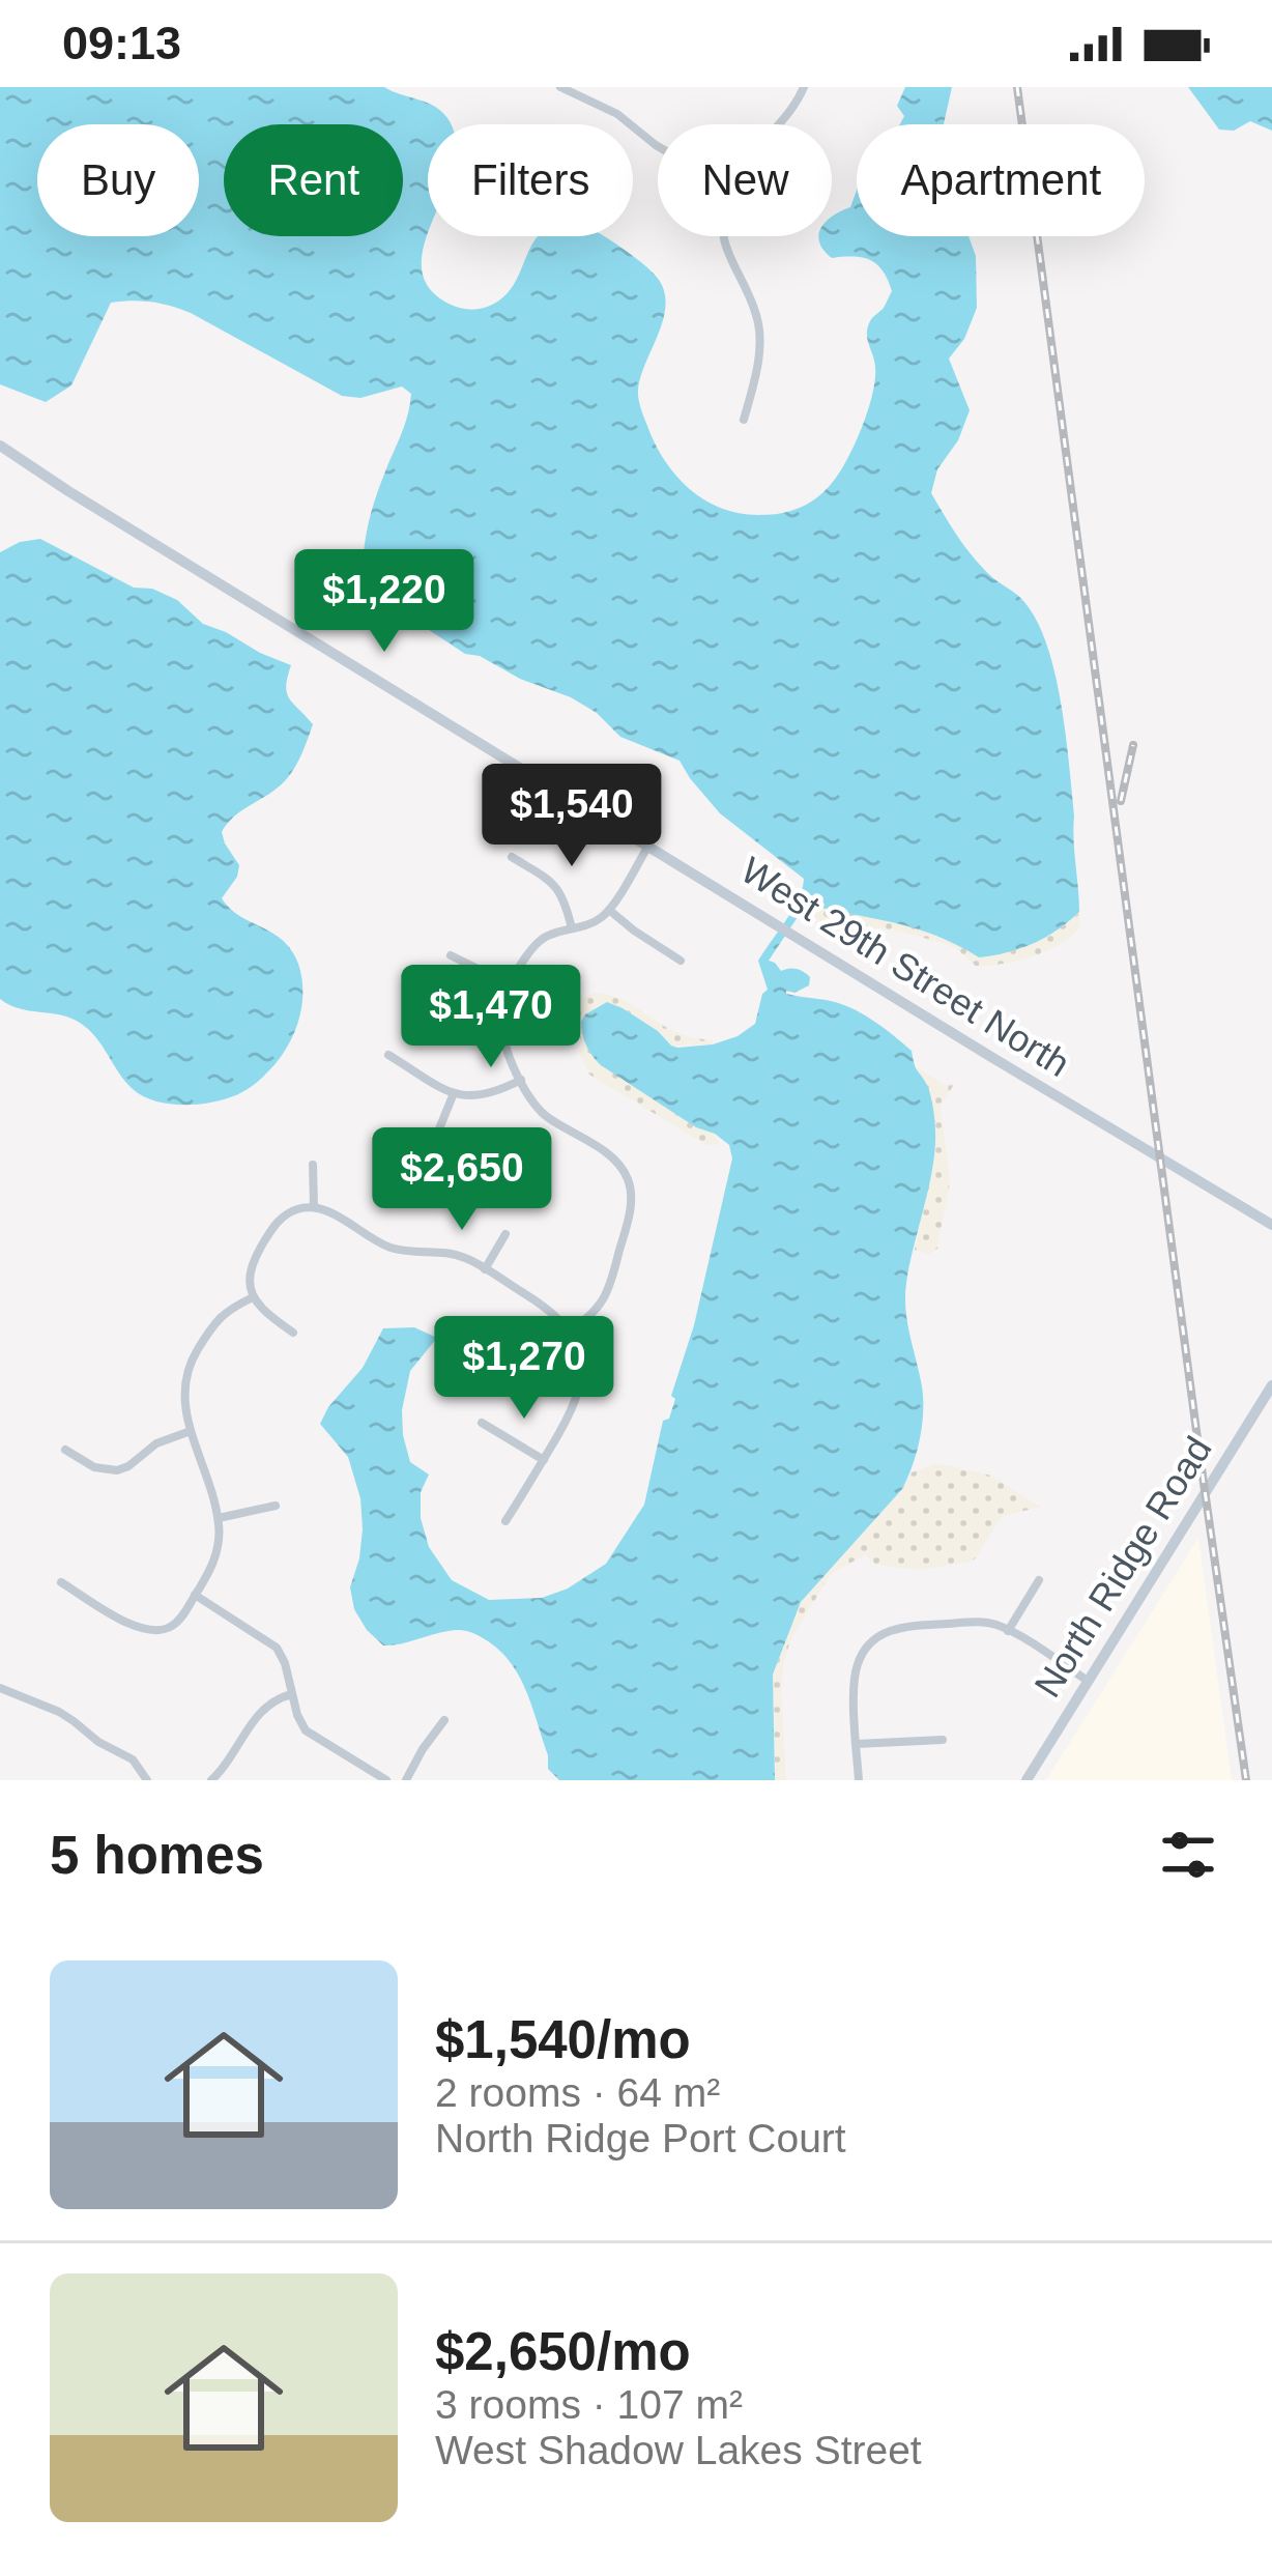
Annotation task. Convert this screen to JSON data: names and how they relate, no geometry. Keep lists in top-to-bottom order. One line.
{"streets":{"main road":["West 29th Street North","North Ridge Road"]},"page":{"status":"09:13","chip":["Buy","Rent","Filters","New","Apartment"],"price":["$1,220","$1,540","$1,470","$2,650","$1,270"],"heading":"5 homes","list":[{"name":"$1,540/mo","note":"2 rooms · 64 m² · North Ridge Port Court"},{"name":"$2,650/mo","note":"3 rooms · 107 m² · West Shadow Lakes Street"}]}}
